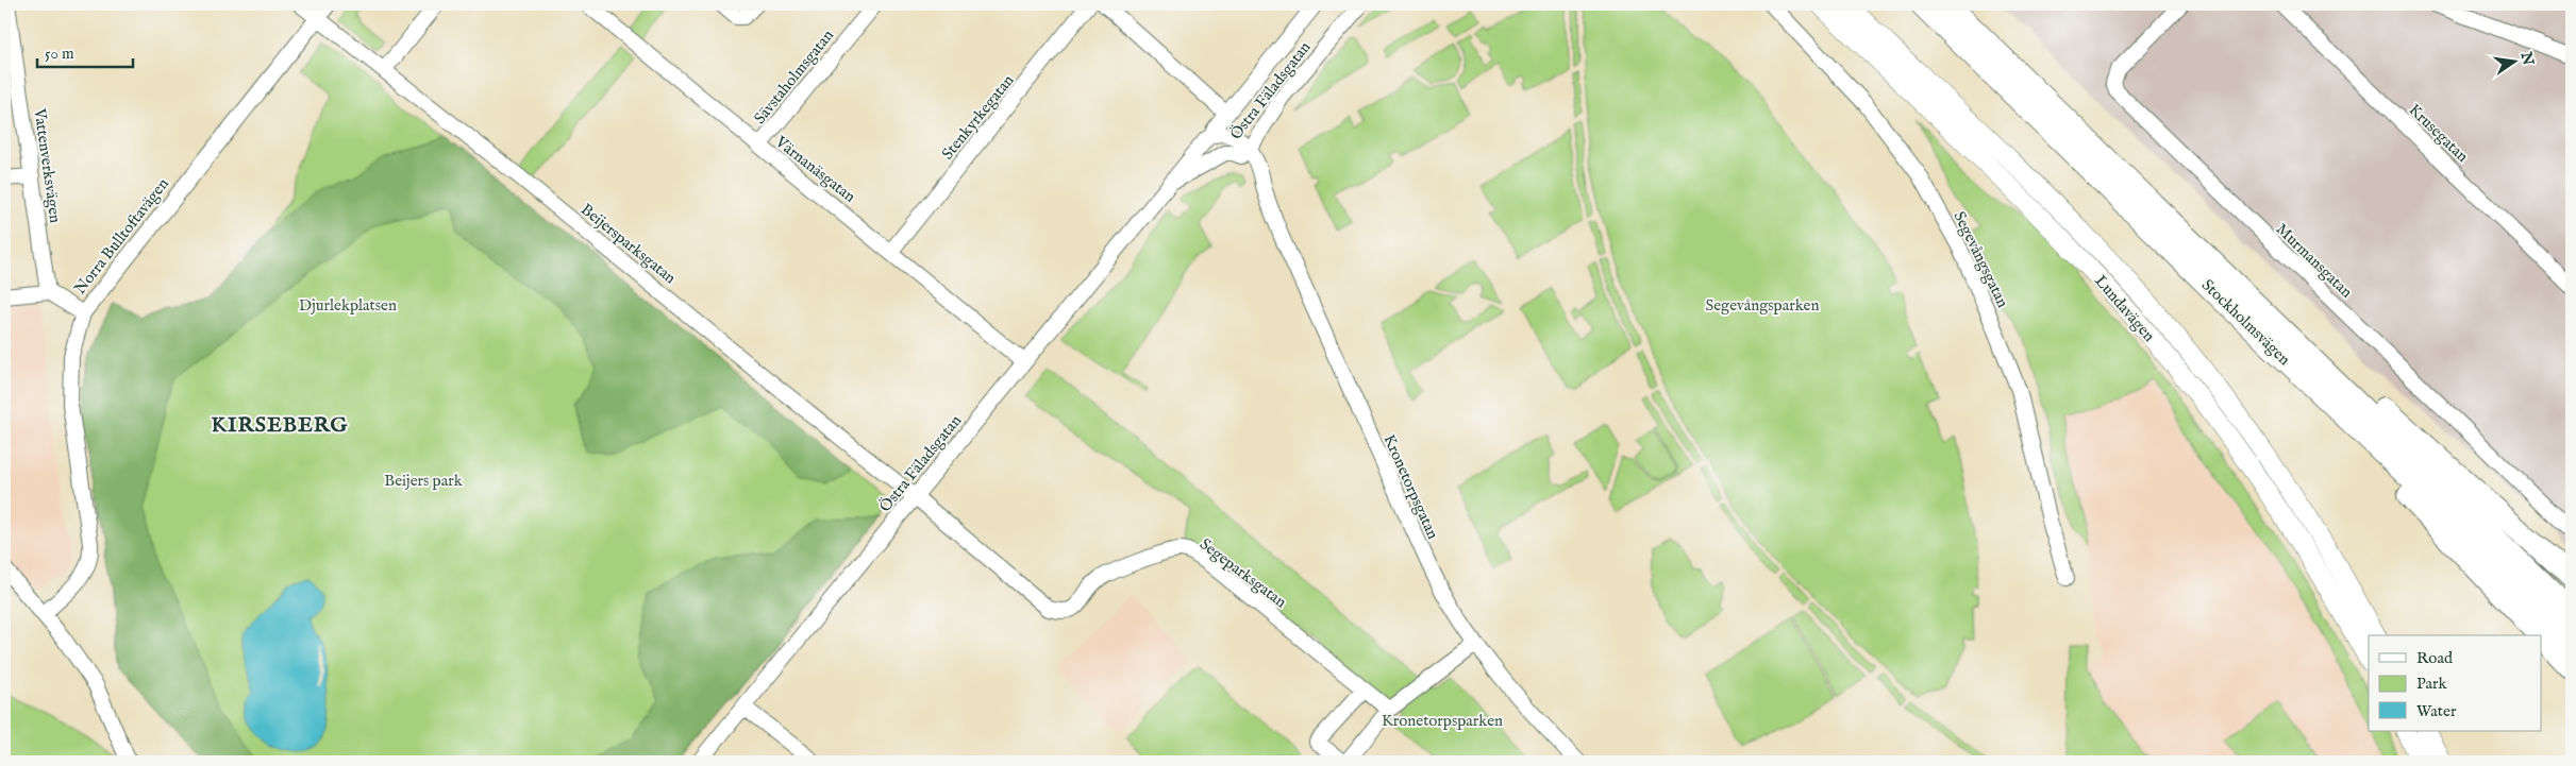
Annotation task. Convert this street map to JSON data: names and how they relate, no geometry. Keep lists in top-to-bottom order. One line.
{"streets":{"highway":["Stockholmsvägen"],"main road":["Lundavägen"],"street":["Sävstaholmsgatan","Östra Fäladsgatan","Stenkyrkegatan","Krusegatan","Vattenverksvägen","Värnanäsgatan","Norra Bulltoftavägen","Beijersparksgatan","Segevångsgatan","Murmansgatan","Kronetorpsgatan","Segeparksgatan"]},"crossings":[["Sävstaholmsgatan","Värnanäsgatan"],["Östra Fäladsgatan","Värnanäsgatan"],["Östra Fäladsgatan","Beijersparksgatan"],["Östra Fäladsgatan","Kronetorpsgatan"],["Östra Fäladsgatan","Segeparksgatan"],["Stenkyrkegatan","Värnanäsgatan"],["Norra Bulltoftavägen","Beijersparksgatan"],["Beijersparksgatan","Segeparksgatan"]],"districts":["KIRSEBERG"],"parks":["Djurlekplatsen","Segevångsparken","Beijers park","Kronetorpsparken"],"legend":["Road","Park","Water"],"scale_bar":"50 m","north":"right"}
